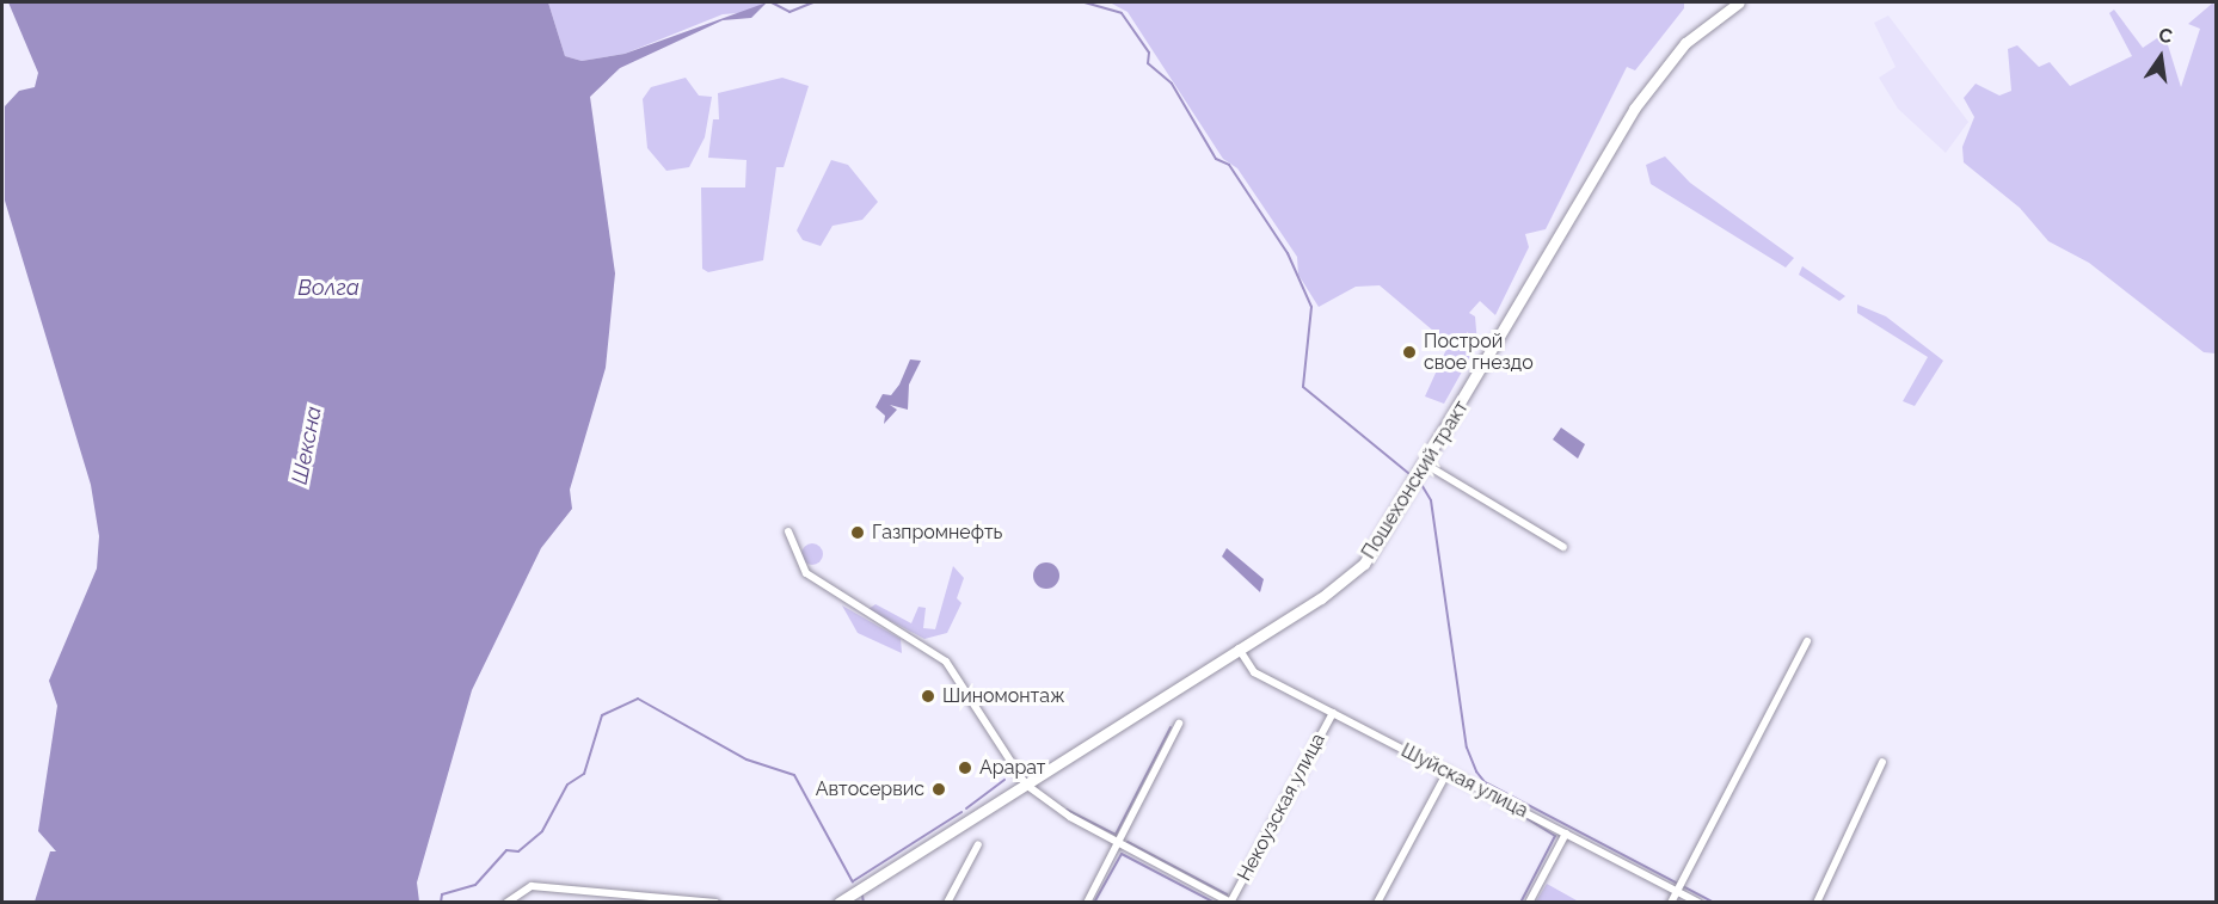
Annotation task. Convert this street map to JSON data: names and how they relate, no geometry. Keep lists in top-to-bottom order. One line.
{"streets":{"main road":["Пошехонский тракт"],"street":["Шуйская улица","Некоузская улица"]},"crossings":[["Пошехонский тракт","Шуйская улица"],["Шуйская улица","Некоузская улица"]],"water":["Волга","Шексна"],"places":["Построй свое гнездо","Газпромнефть","Шиномонтаж","Арарат","Автосервис"],"north":"top"}
